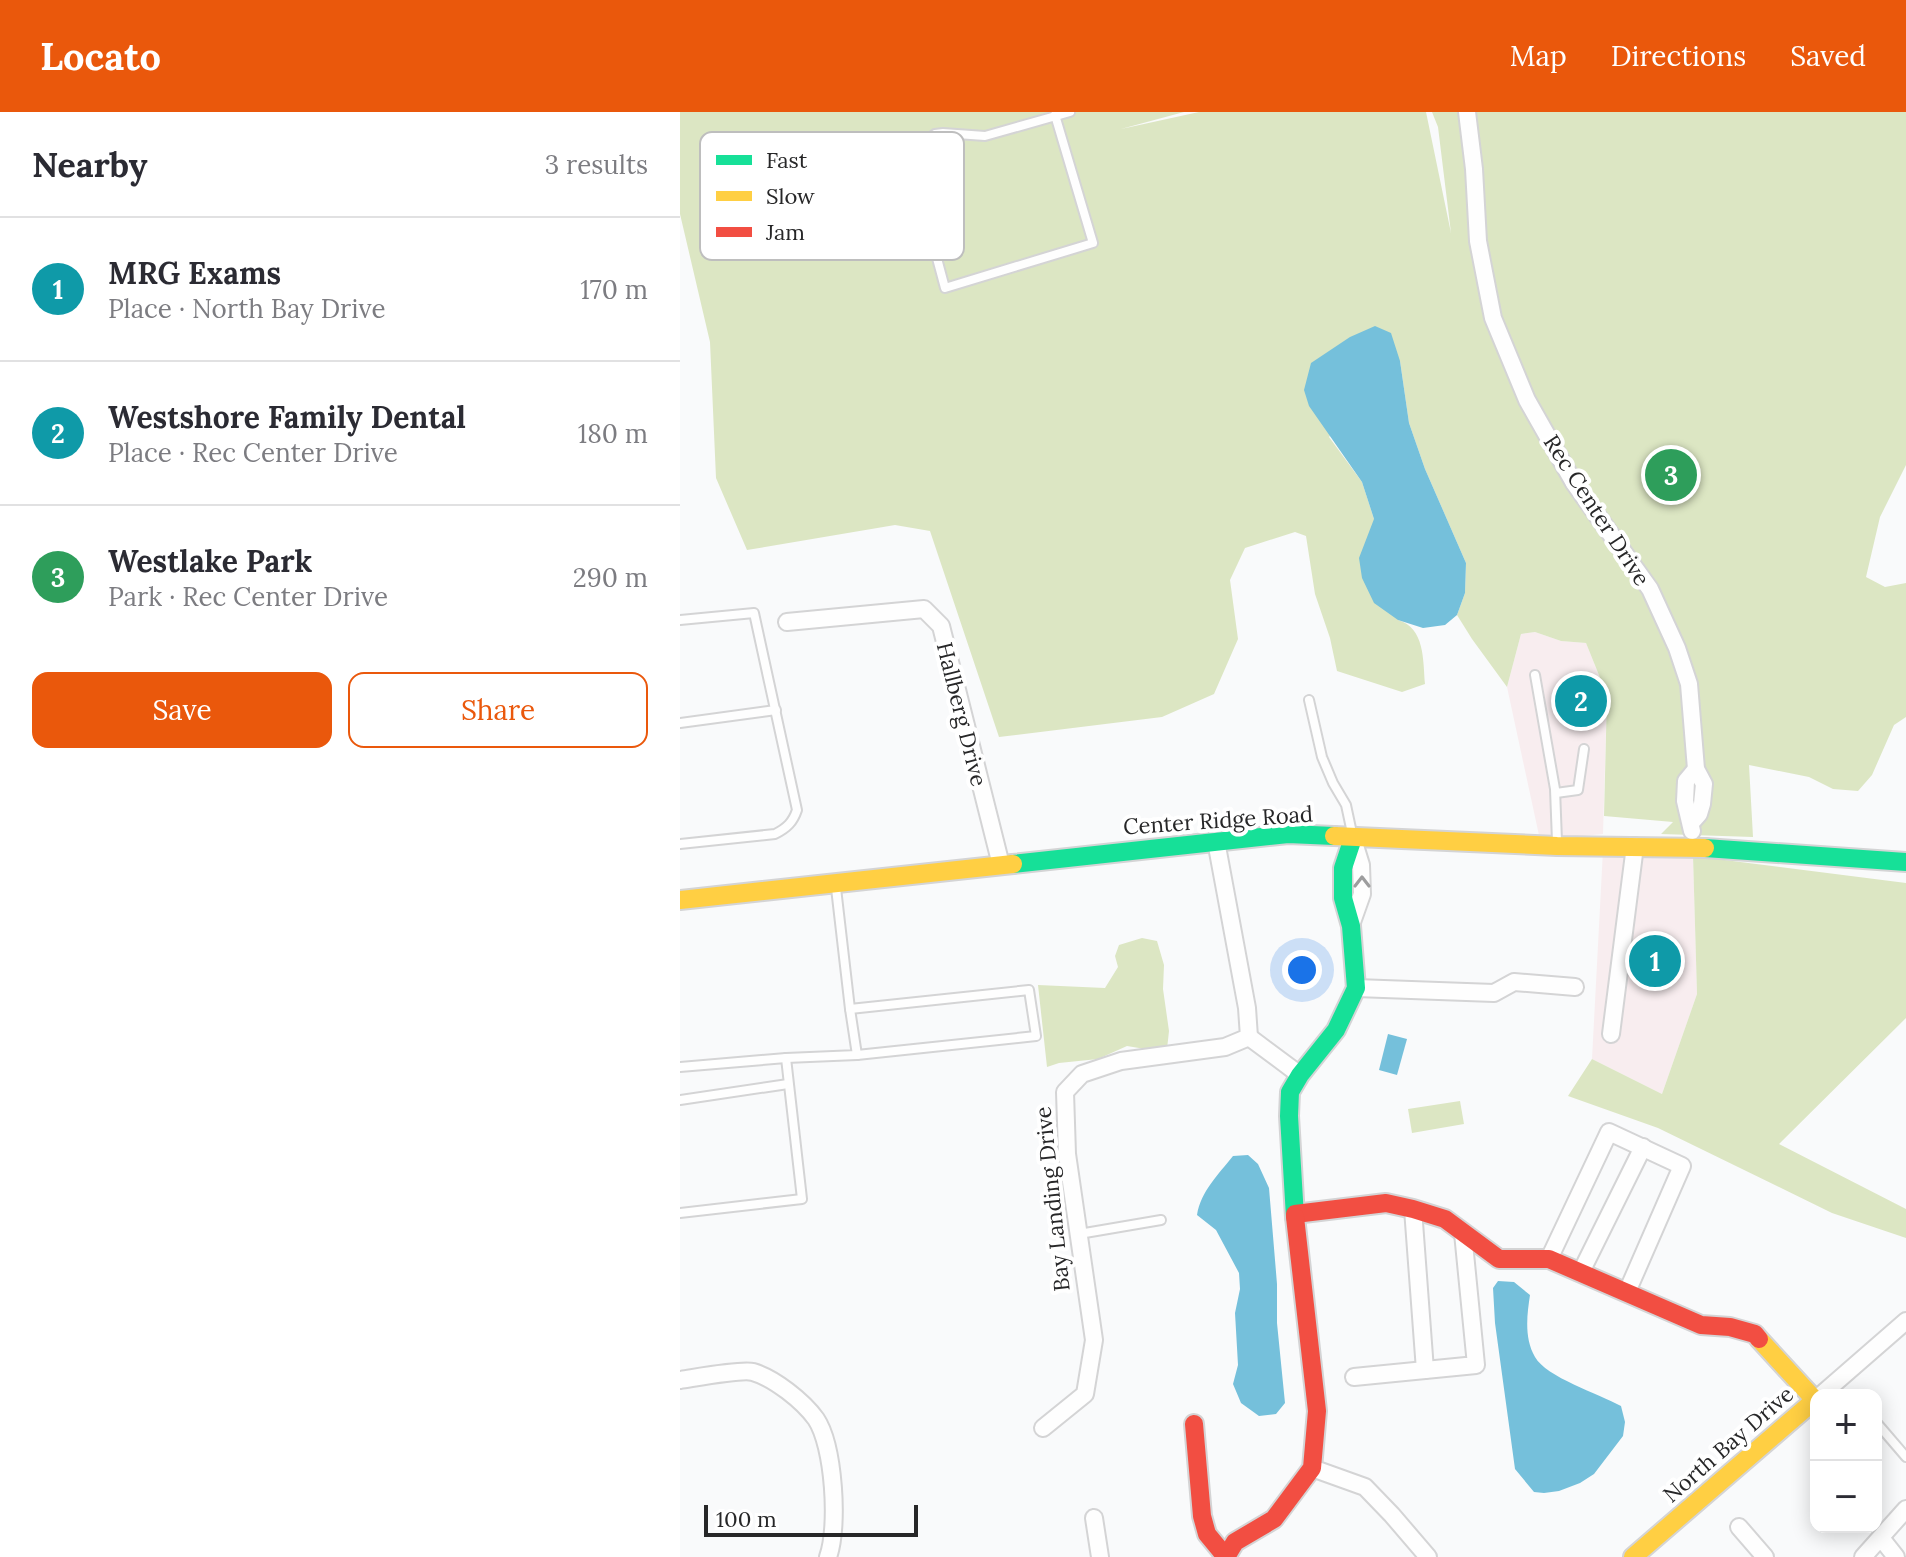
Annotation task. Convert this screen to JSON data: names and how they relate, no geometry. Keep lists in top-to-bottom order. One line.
{"streets":{"street":["Rec Center Drive","Hallberg Drive","Center Ridge Road","Bay Landing Drive","North Bay Drive"]},"crossings":[["Rec Center Drive","Center Ridge Road"],["Hallberg Drive","Center Ridge Road"]],"legend":["Fast","Slow","Jam"],"scale_bar":"100 m","page":{"header":"Locato","nav":["Map","Directions","Saved"],"heading":["Nearby","3 results"],"list":[{"mark":"1","name":"MRG Exams","note":"Place · North Bay Drive","value":"170 m"},{"mark":"2","name":"Westshore Family Dental","note":"Place · Rec Center Drive","value":"180 m"},{"mark":"3","name":"Westlake Park","note":"Park · Rec Center Drive","value":"290 m"}],"pins":["3","2","1"],"buttons":["Save","Share"],"map_buttons":["+","−"],"scale":"100 m"}}
